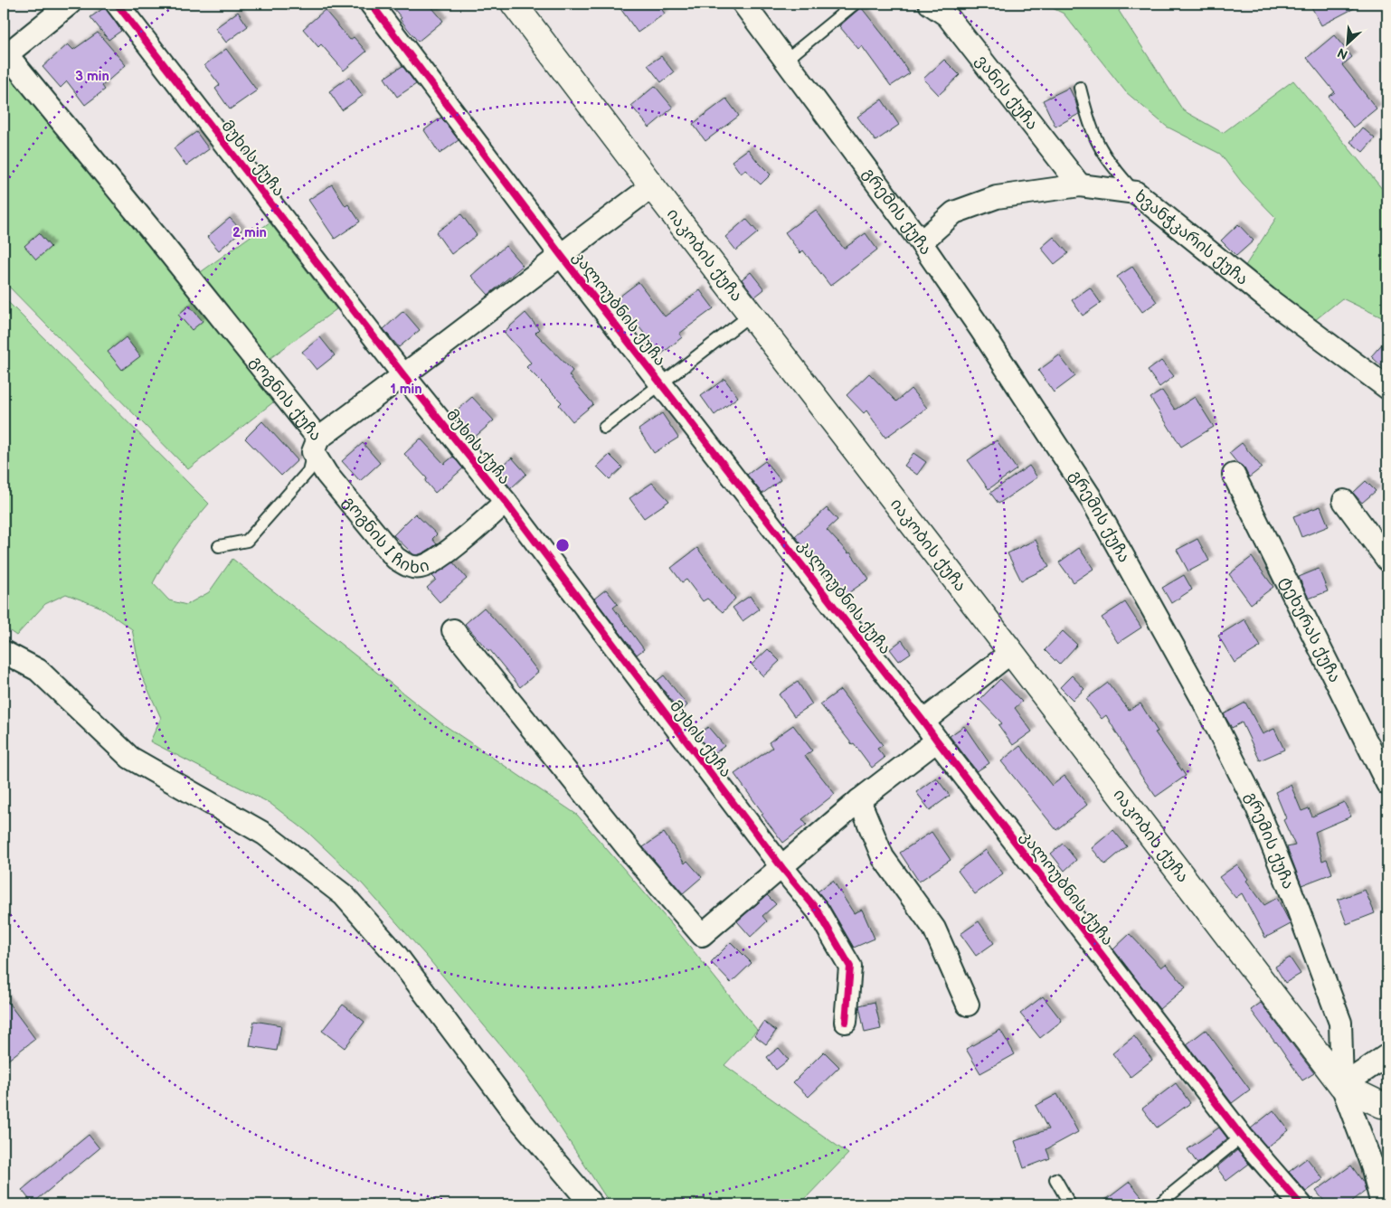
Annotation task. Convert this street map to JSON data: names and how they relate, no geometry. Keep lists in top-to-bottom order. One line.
{"streets":{"street":["ვანის ქუჩა","მუხის ქუჩა","გრემის ქუჩა","ხვანჭკარის ქუჩა","იაკობის ქუჩა","კალოუბნის ქუჩა","გოგნის ქუჩა","გოგნის I ჩიხი","ტეხურას ქუჩა"]},"crossings":[["ვანის ქუჩა","ხვანჭკარის ქუჩა"],["მუხის ქუჩა","გოგნის ქუჩა"],["მუხის ქუჩა","გოგნის I ჩიხი"],["გრემის ქუჩა","ხვანჭკარის ქუჩა"],["გრემის ქუჩა","იაკობის ქუჩა"],["იაკობის ქუჩა","გოგნის ქუჩა"],["კალოუბნის ქუჩა","გოგნის ქუჩა"],["გოგნის ქუჩა","გოგნის I ჩიხი"]],"north":"bottom left","rings":["3 min","2 min","1 min"]}
